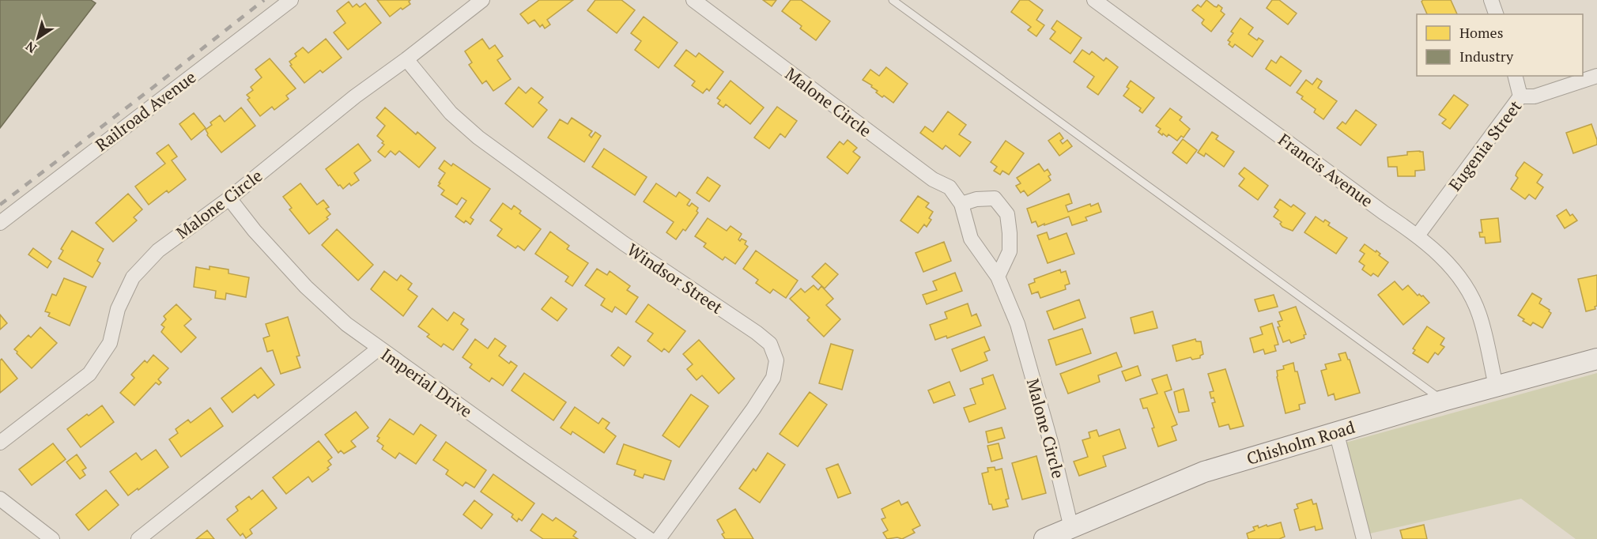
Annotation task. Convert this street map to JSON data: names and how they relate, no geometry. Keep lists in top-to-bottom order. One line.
{"streets":{"main road":["Chisholm Road"],"street":["Malone Circle","Railroad Avenue","Eugenia Street","Francis Avenue","Windsor Street","Imperial Drive"]},"crossings":[["Malone Circle","Windsor Street"],["Malone Circle","Imperial Drive"],["Malone Circle","Chisholm Road"],["Eugenia Street","Francis Avenue"],["Francis Avenue","Chisholm Road"]],"legend":["Homes","Industry"],"north":"bottom left"}
